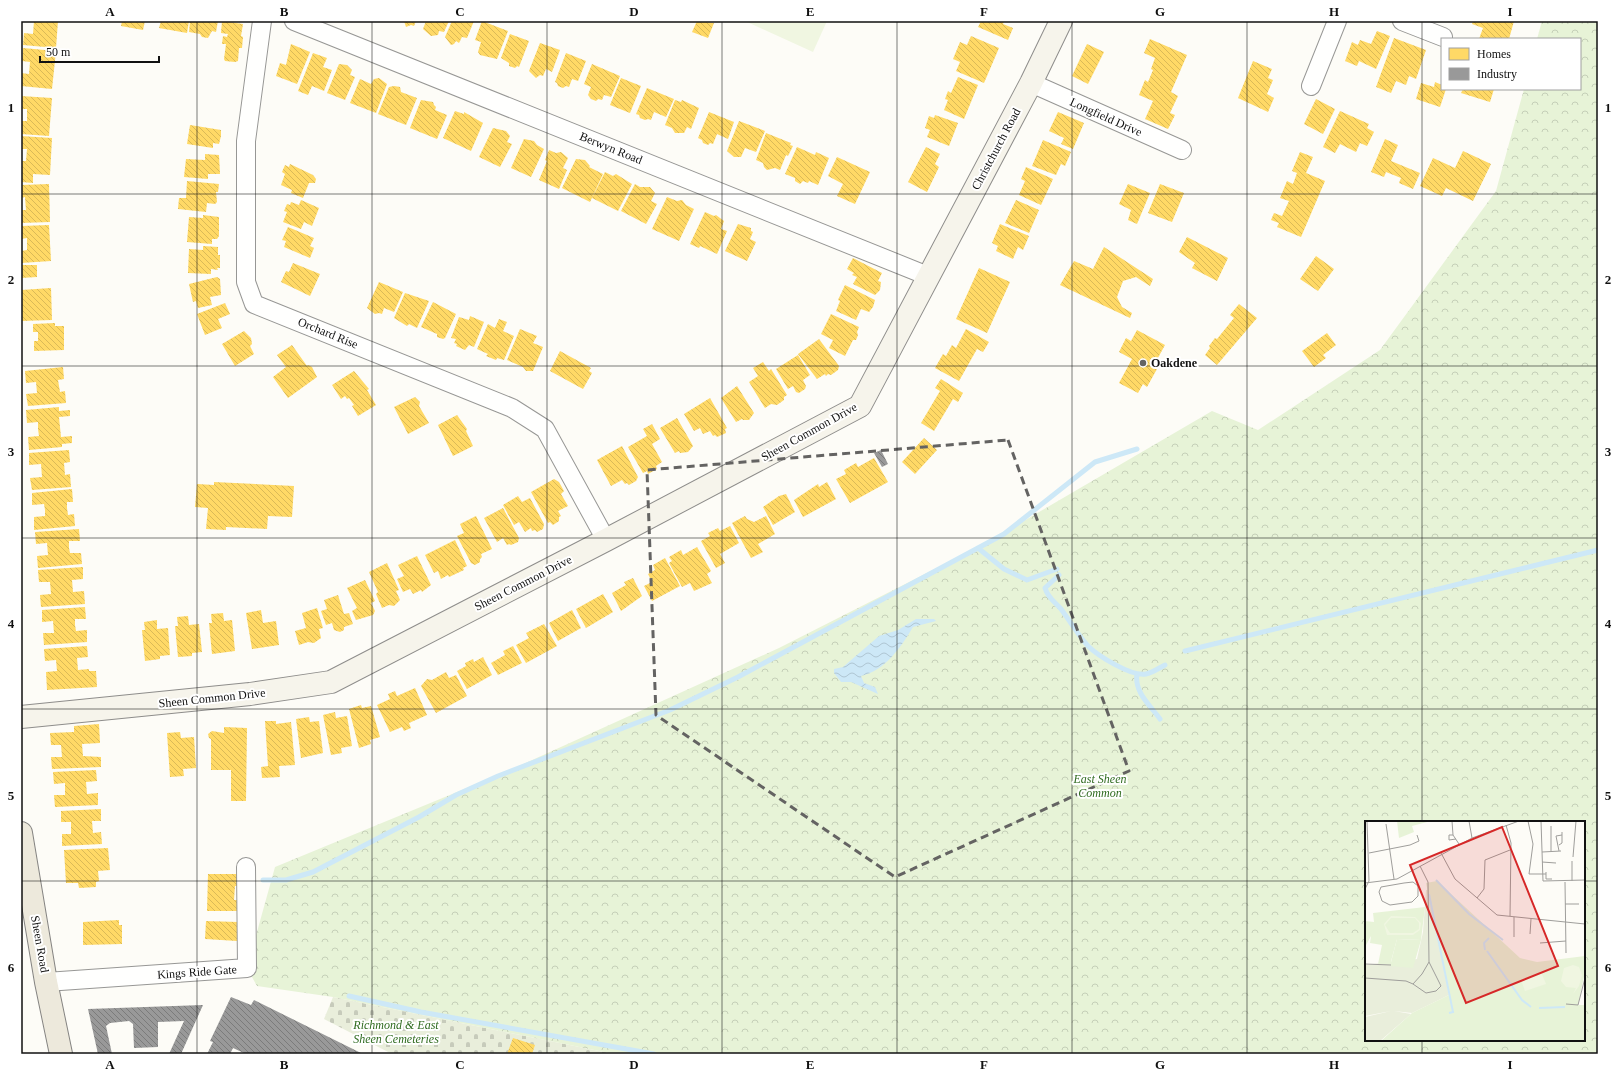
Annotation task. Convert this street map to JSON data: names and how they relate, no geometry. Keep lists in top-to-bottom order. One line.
{"streets":{"main road":["Sheen Road"],"street":["Longfield Drive","Berwyn Road","Christchurch Road","Orchard Rise","Sheen Common Drive","Kings Ride Gate"]},"crossings":[["Longfield Drive","Christchurch Road"],["Berwyn Road","Christchurch Road"],["Berwyn Road","Sheen Common Drive"],["Christchurch Road","Sheen Common Drive"],["Orchard Rise","Sheen Common Drive"],["Sheen Road","Kings Ride Gate"]],"parks":["East Sheen Common","Richmond & East Sheen Cemeteries"],"places":["Oakdene"],"legend":["Homes","Industry"],"scale_bar":"50 m","grid":{"columns":["A","B","C","D","E","F","G","H","I"],"rows":["1","2","3","4","5","6"]}}
